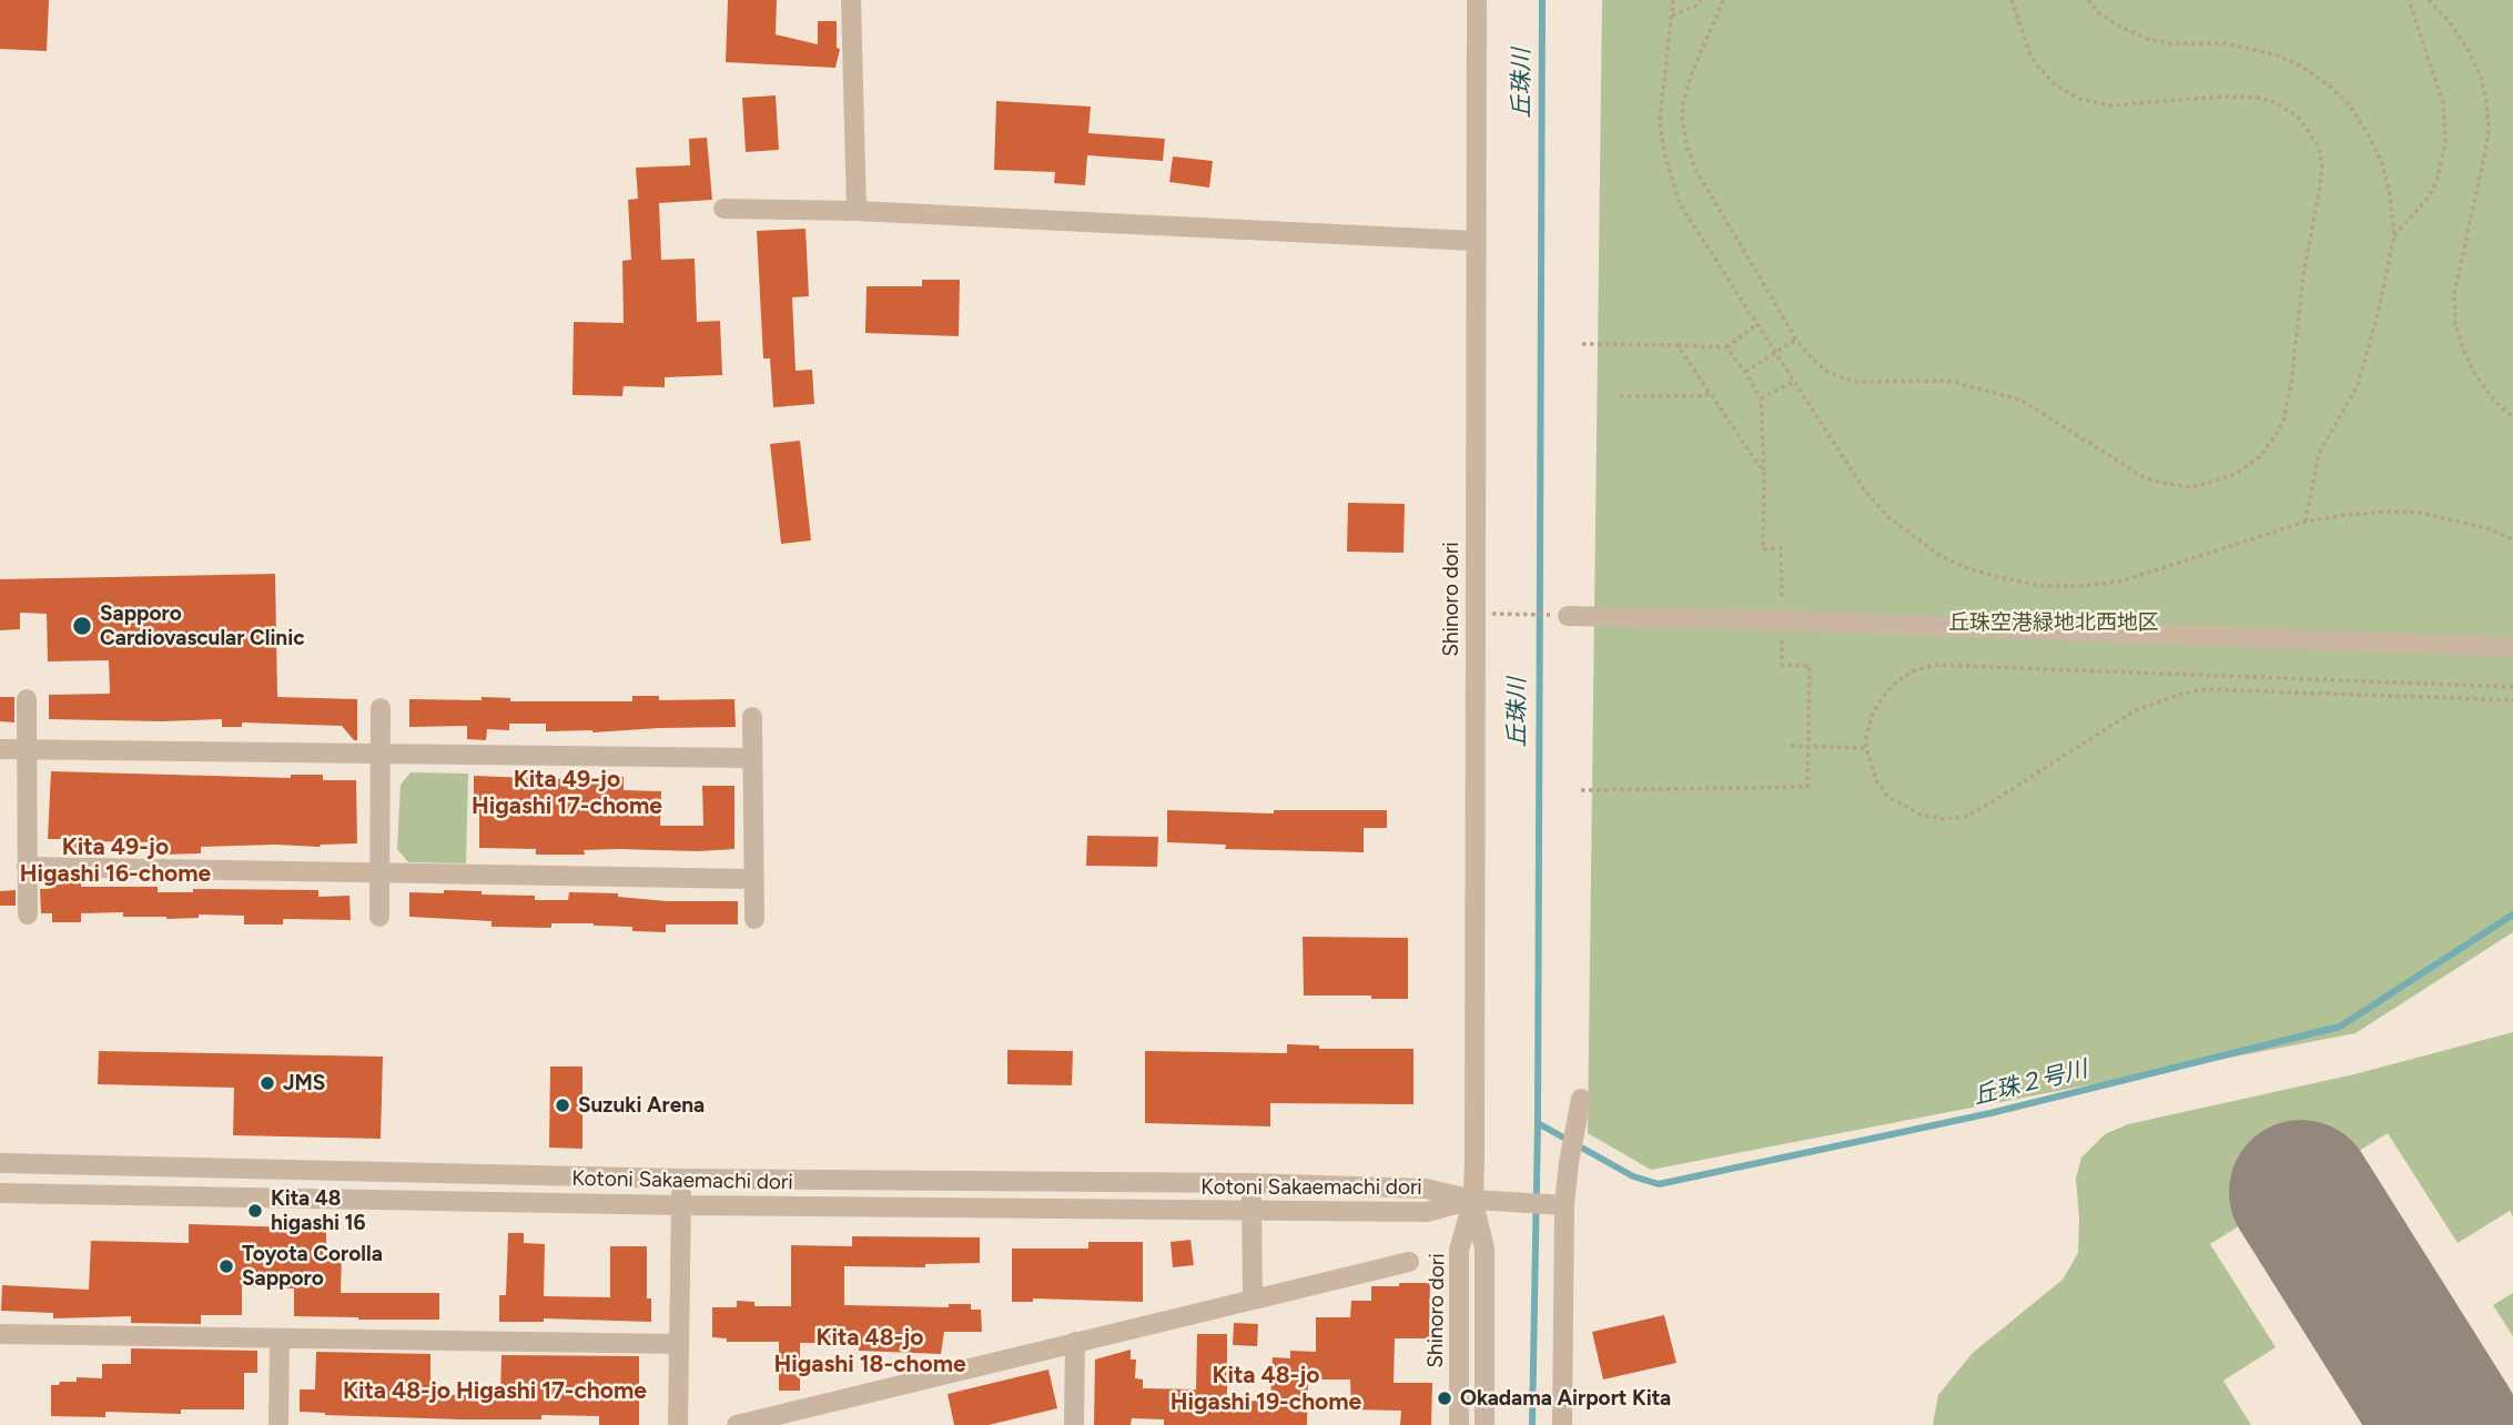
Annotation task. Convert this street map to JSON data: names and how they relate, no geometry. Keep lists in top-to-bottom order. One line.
{"streets":{"street":["Shinoro dori","Kotoni Sakaemachi dori"]},"crossings":[["Shinoro dori","Kotoni Sakaemachi dori"]],"districts":["Kita 49-jo Higashi 17-chome","Kita 49-jo Higashi 16-chome","Kita 48-jo Higashi 18-chome","Kita 48-jo Higashi 19-chome","Kita 48-jo Higashi 17-chome"],"water":["丘珠川","丘珠２号川"],"parks":["丘珠空港緑地北西地区"],"places":["Sapporo Cardiovascular Clinic","JMS","Suzuki Arena","Kita 48 higashi 16","Toyota Corolla Sapporo","Okadama Airport Kita"]}
